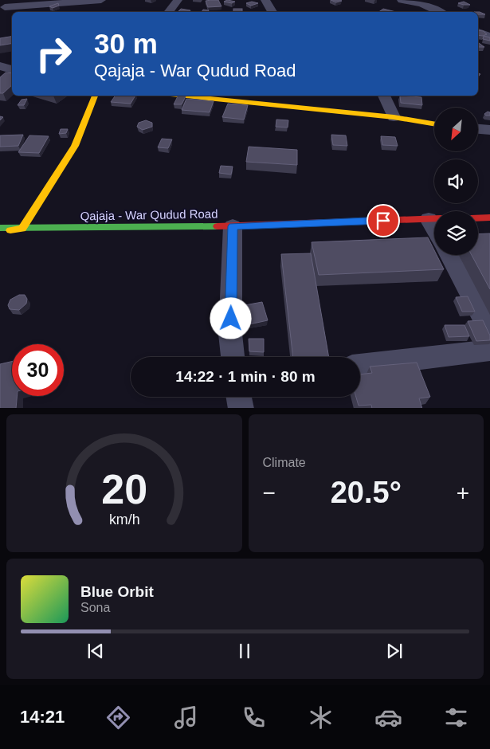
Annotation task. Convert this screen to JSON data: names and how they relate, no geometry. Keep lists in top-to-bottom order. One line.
{"streets":{"street":["Qajaja - War Qudud Road"]},"north":"bottom left","page":{"turn":["30 m","Qajaja - War Qudud Road"],"limit":"30","trip":"14:22 · 1 min · 80 m","tile":"Climate","heat":["−","20.5°","+"],"song":["Blue Orbit","Sona"],"tabs":"14:21","gauge":["20","km/h"]}}
